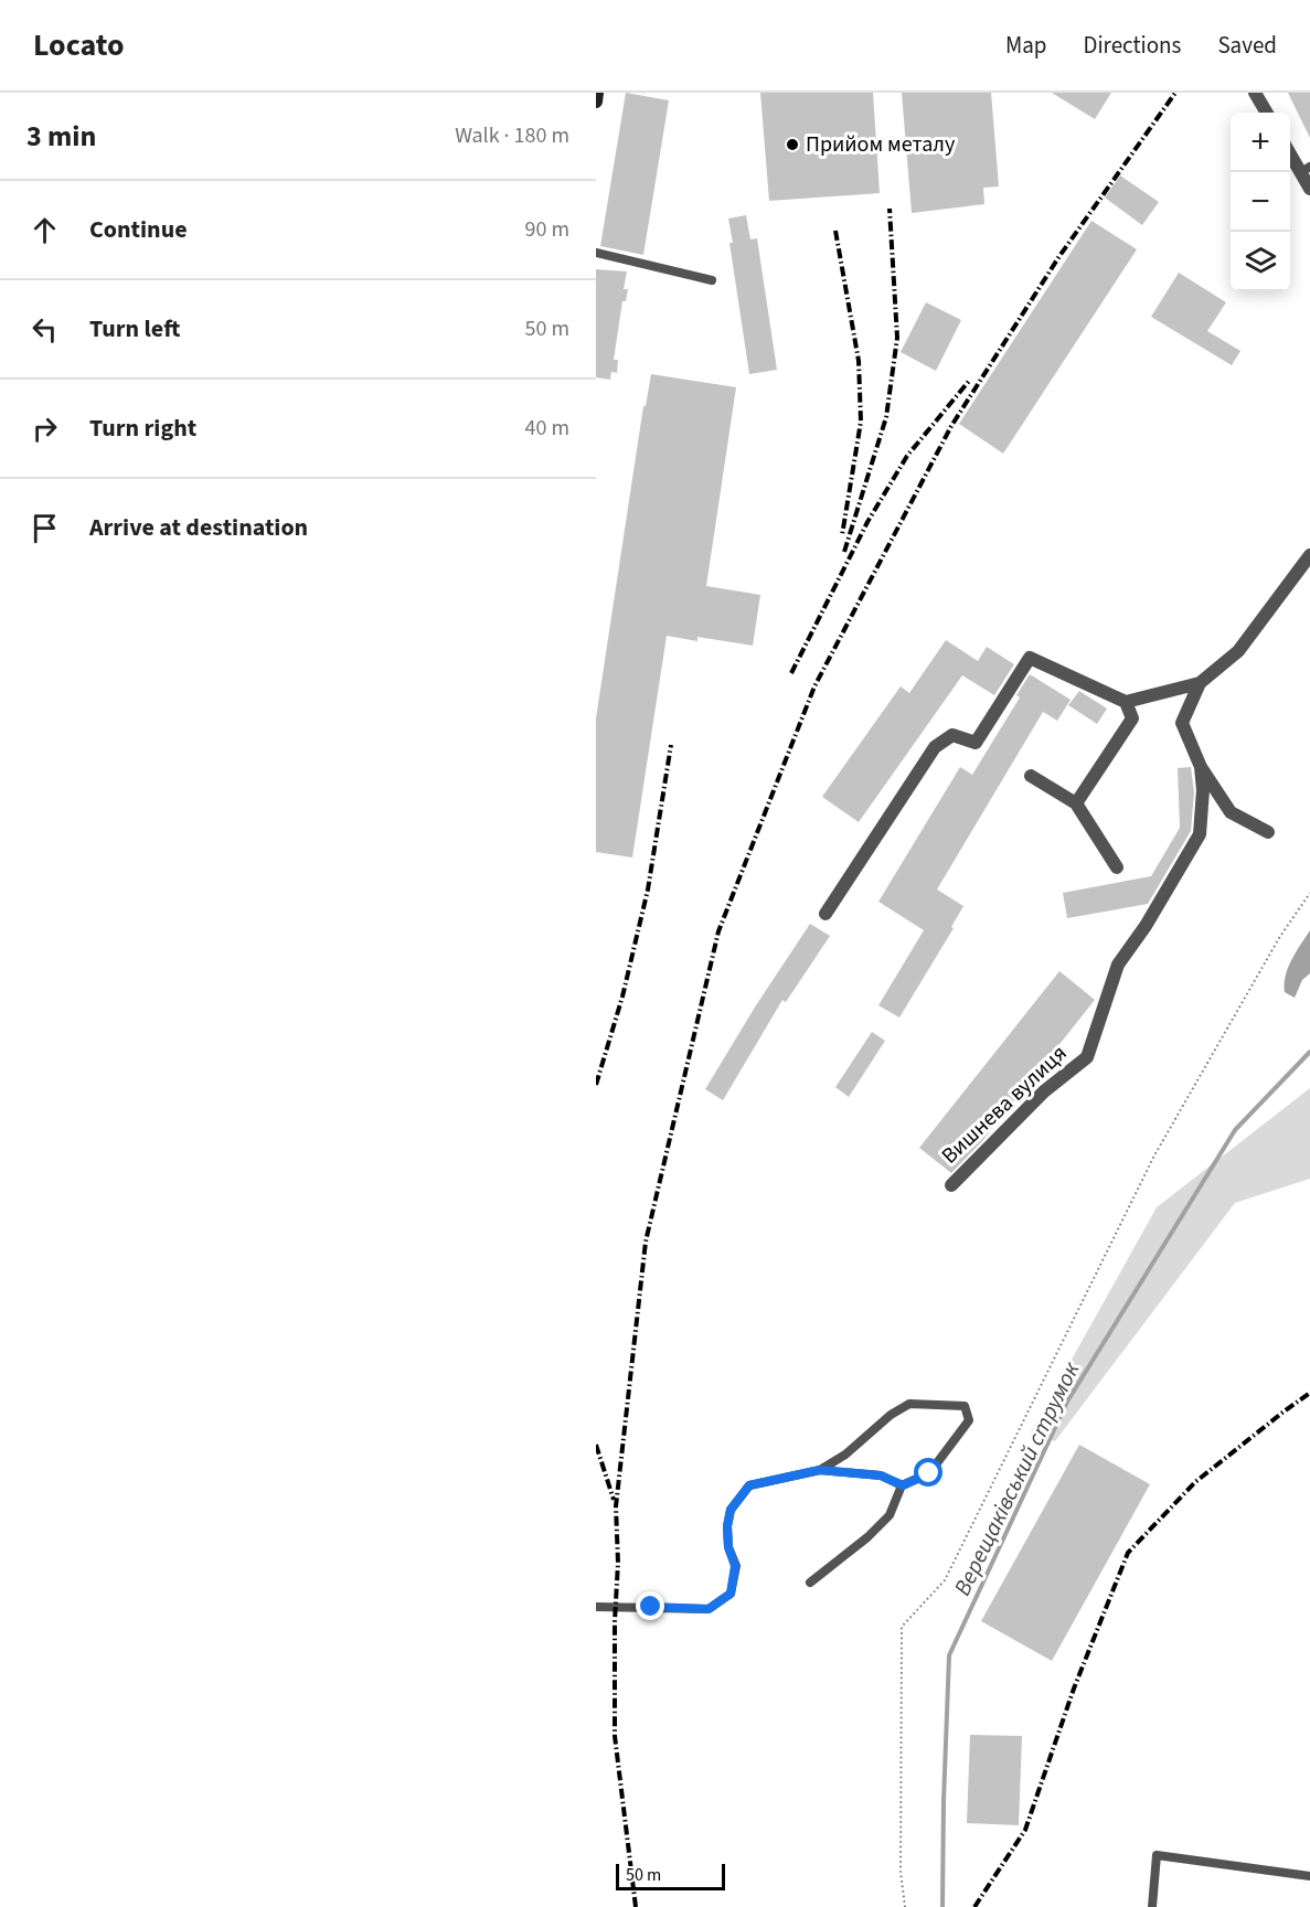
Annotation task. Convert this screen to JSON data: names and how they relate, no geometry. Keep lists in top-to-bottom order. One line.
{"streets":{"street":["Вишнева вулиця"]},"water":["Верещаківський струмок"],"places":["Прийом металу"],"scale_bar":"50 m","page":{"header":"Locato","nav":["Map","Directions","Saved"],"heading":["3 min","Walk · 180 m"],"map_buttons":["+","−"],"list":[["Continue","90 m"],["Turn left","50 m"],["Turn right","40 m"],"Arrive at destination"],"scale":"50 m"}}
